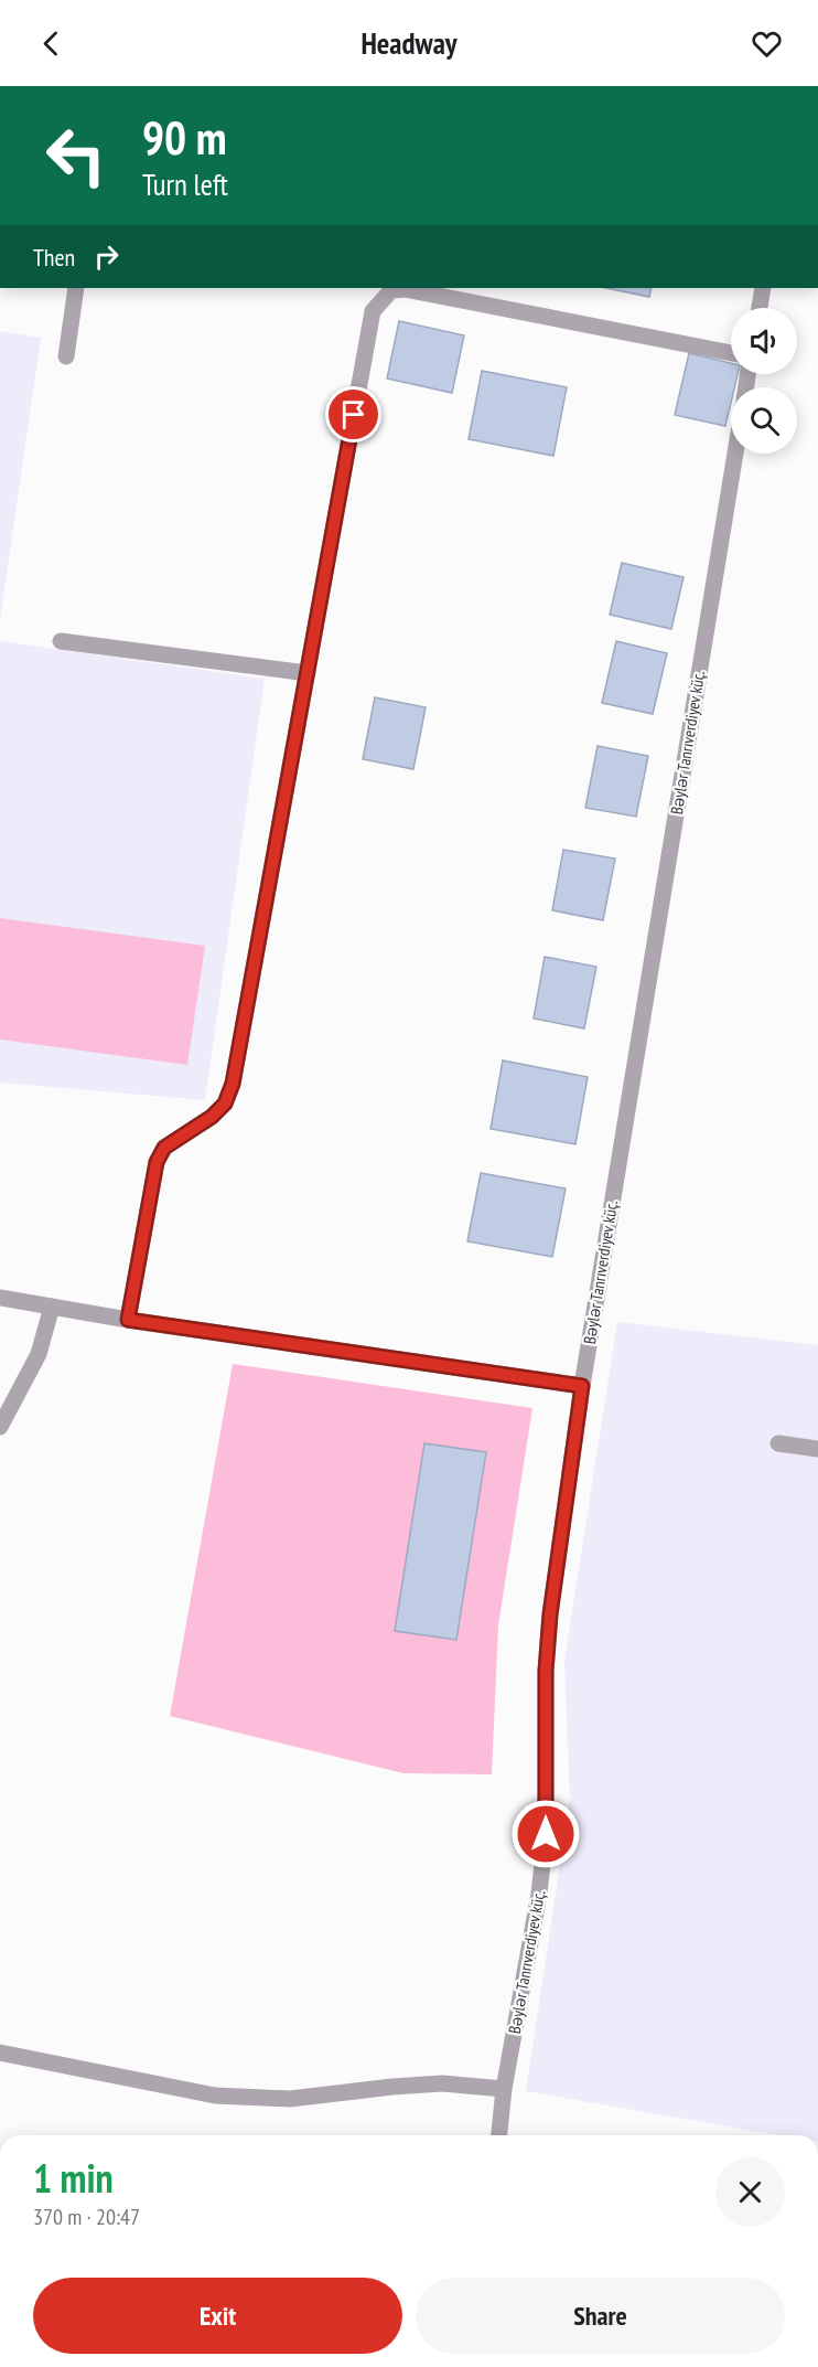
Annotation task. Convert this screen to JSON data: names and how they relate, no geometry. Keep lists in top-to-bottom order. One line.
{"streets":{"street":["Bəylər Tanrıverdiyev küç."]},"page":{"header":"Headway","turn":["90 m","Turn left"],"then":"Then","heading":["1 min","370 m · 20:47"],"buttons":["Exit","Share"]}}
